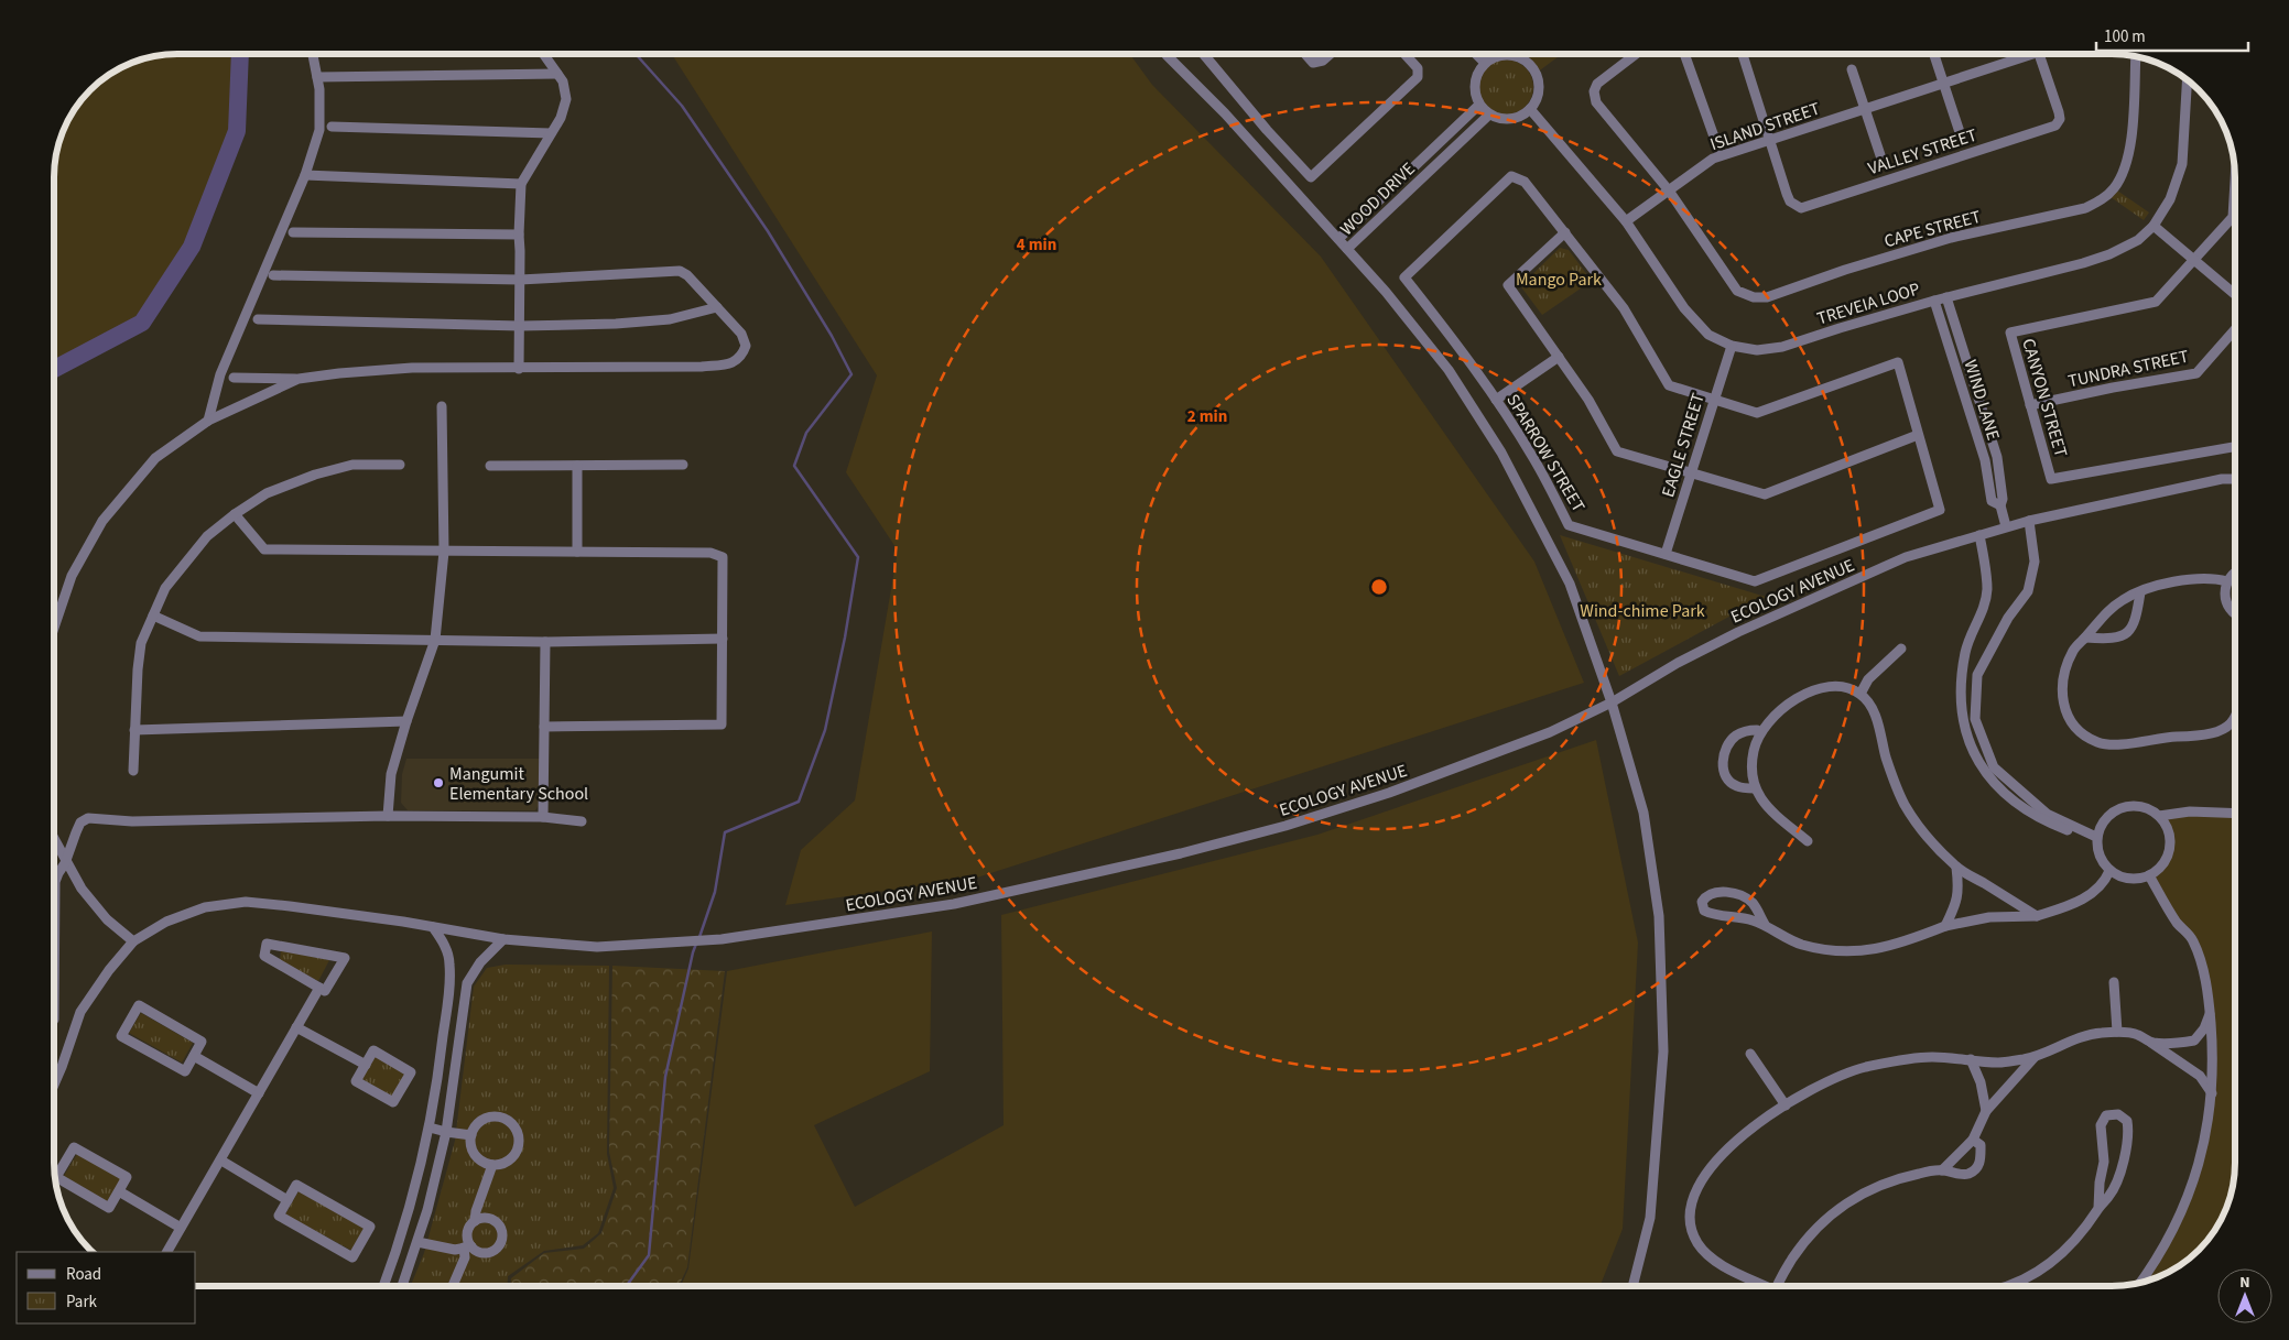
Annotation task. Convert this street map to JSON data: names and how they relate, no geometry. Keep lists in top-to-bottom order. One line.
{"streets":{"street":["ISLAND STREET","VALLEY STREET","WOOD DRIVE","CAPE STREET","TREVEIA LOOP","TUNDRA STREET","CANYON STREET","WIND LANE","EAGLE STREET","SPARROW STREET","ECOLOGY AVENUE"]},"crossings":[["ISLAND STREET","VALLEY STREET"],["ISLAND STREET","CAPE STREET"],["ISLAND STREET","TREVEIA LOOP"],["WOOD DRIVE","TREVEIA LOOP"],["TREVEIA LOOP","WIND LANE"],["TREVEIA LOOP","EAGLE STREET"],["TUNDRA STREET","CANYON STREET"],["WIND LANE","ECOLOGY AVENUE"],["EAGLE STREET","SPARROW STREET"]],"parks":["Mango Park","Wind-chime Park"],"places":["Mangumit Elementary School"],"legend":["Road","Park"],"scale_bar":"100 m","north":"top","rings":["4 min","2 min"]}
